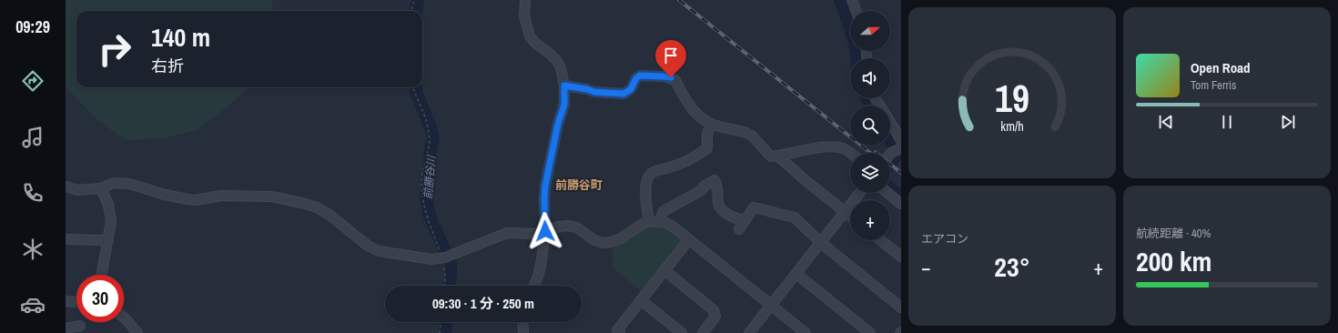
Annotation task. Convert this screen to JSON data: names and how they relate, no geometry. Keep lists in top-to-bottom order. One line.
{"districts":["前勝谷町"],"water":["前勝谷川"],"north":"right","page":{"tabs":"09:29","map_buttons":"+","turn":["140 m","右折"],"song":["Open Road","Tom Ferris"],"tile":["エアコン",["航続距離 · 40%","200 km"]],"heat":["−","23°","+"],"limit":"30","trip":"09:30 · 1 分 · 250 m","gauge":["19","km/h"]}}
